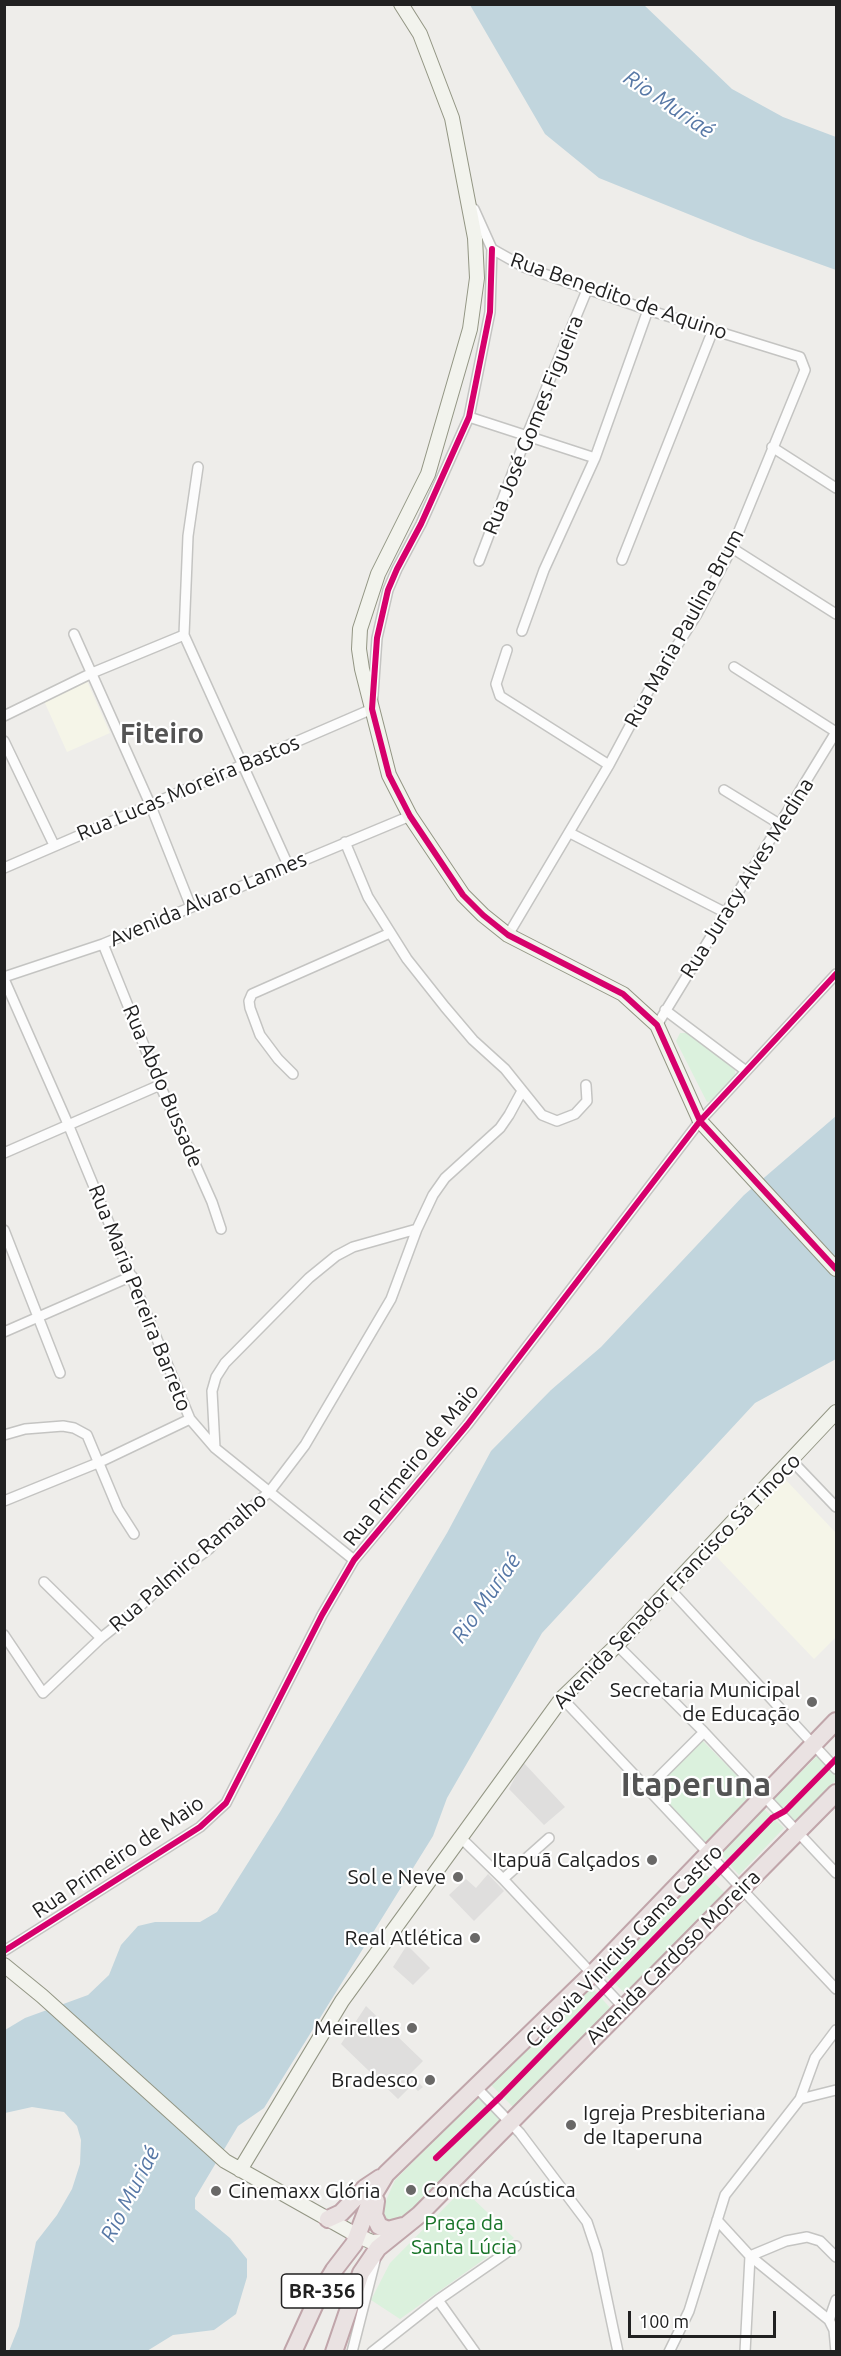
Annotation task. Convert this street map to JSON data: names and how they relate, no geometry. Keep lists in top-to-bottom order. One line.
{"streets":{"highway":["Avenida Cardoso Moreira","BR-356"],"street":["Rua Benedito de Aquino","Rua José Gomes Figueira","Rua Maria Paulina Brum","Rua Lucas Moreira Bastos","Rua Juracy Alves Medina","Avenida Alvaro Lannes","Rua Abdo Bussade","Rua Maria Pereira Barreto","Rua Primeiro de Maio","Rua Palmiro Ramalho","Avenida Senador Francisco Sá Tinoco"],"cycle path":["Ciclovia Vinicius Gama Castro"]},"crossings":[["Rua Benedito de Aquino","Rua José Gomes Figueira"],["Rua Benedito de Aquino","Rua Maria Paulina Brum"],["Avenida Alvaro Lannes","Rua Abdo Bussade"],["Avenida Alvaro Lannes","Rua Maria Pereira Barreto"],["Rua Maria Pereira Barreto","Rua Primeiro de Maio"],["Rua Maria Pereira Barreto","Rua Palmiro Ramalho"],["Avenida Cardoso Moreira","BR-356"]],"districts":["Fiteiro","Itaperuna"],"water":["Rio Muriaé"],"parks":["Praça da Santa Lúcia"],"places":["Secretaria Municipal de Educação","Itapuã Calçados","Sol e Neve","Real Atlética","Meirelles","Bradesco","Igreja Presbiteriana de Itaperuna","Concha Acústica","Cinemaxx Glória"],"scale_bar":"100 m"}
